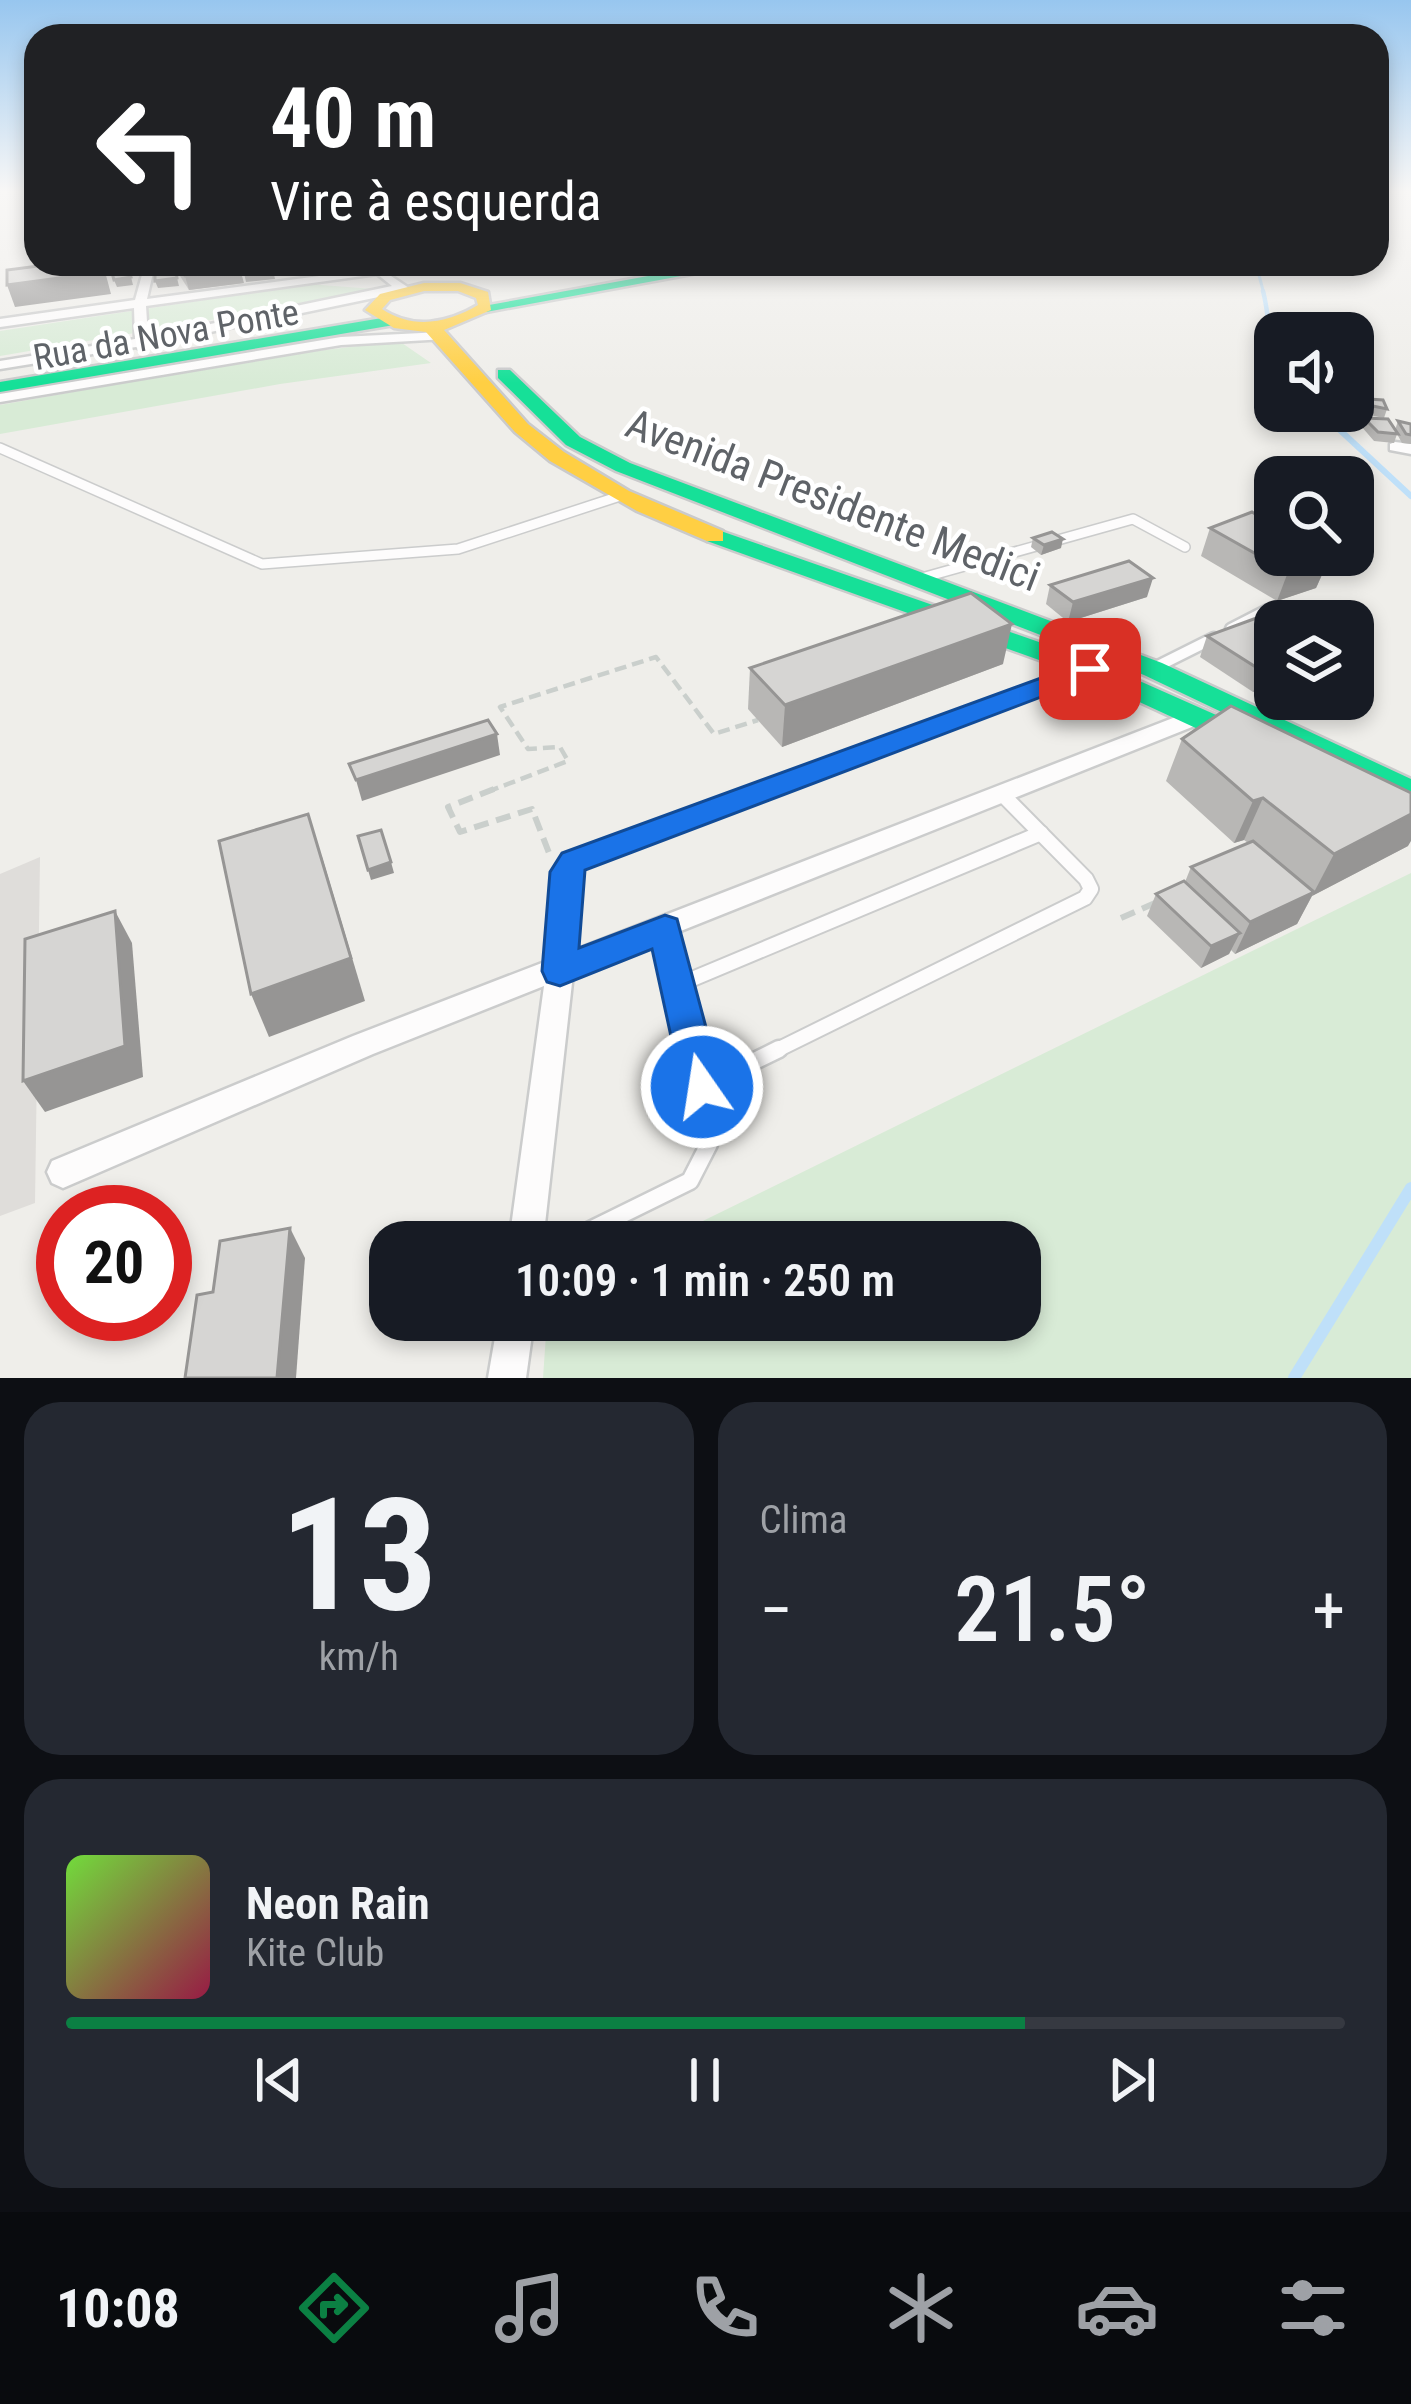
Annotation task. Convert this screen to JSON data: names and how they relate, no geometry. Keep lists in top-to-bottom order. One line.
{"streets":{"street":["Rua da Nova Ponte","Avenida Presidente Medici"]},"page":{"turn":["40 m","Vire à esquerda"],"limit":"20","trip":"10:09 · 1 min · 250 m","tile":[["13","km/h"],"Clima"],"heat":["−","21.5°","+"],"song":["Neon Rain","Kite Club"],"tabs":"10:08"}}
